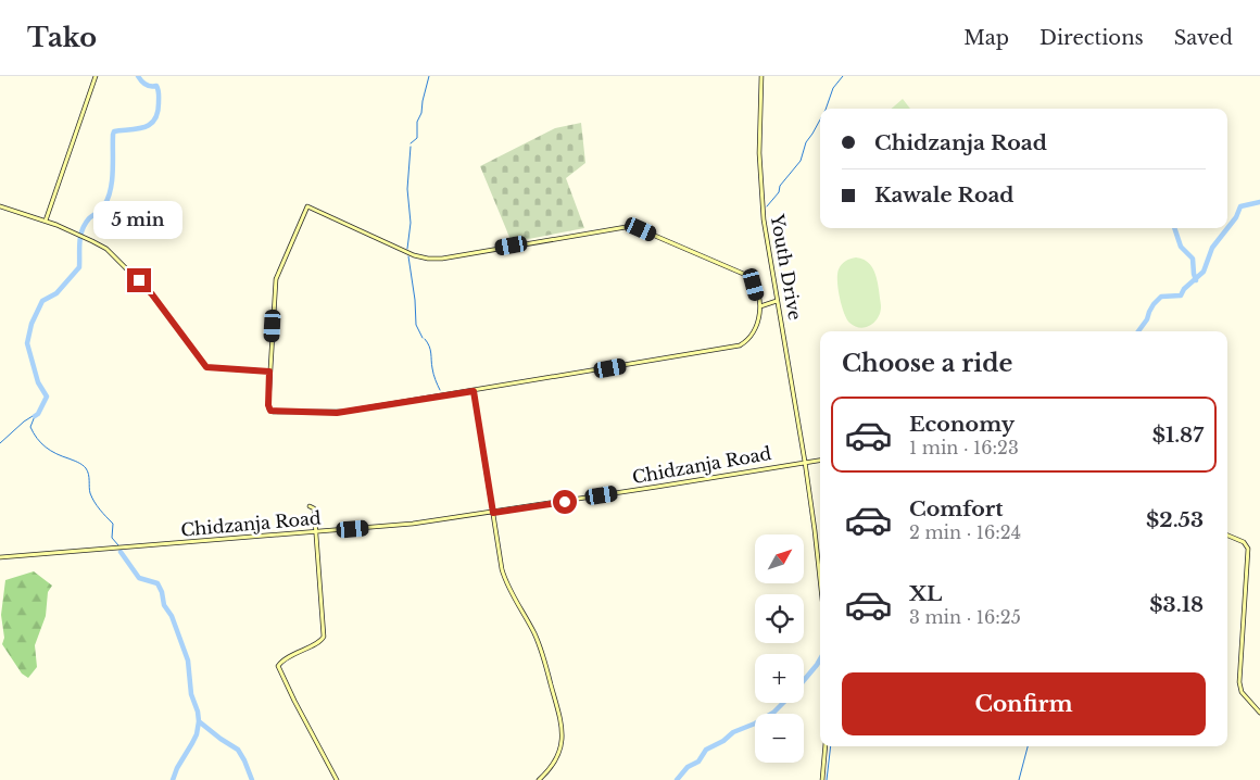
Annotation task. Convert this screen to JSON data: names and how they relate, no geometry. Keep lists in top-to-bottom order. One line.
{"streets":{"street":["Youth Drive","Chidzanja Road"]},"crossings":[["Youth Drive","Chidzanja Road"]],"north":"top right","page":{"header":"Tako","nav":["Map","Directions","Saved"],"banner":["Chidzanja Road","Kawale Road"],"bubble":"5 min","heading":"Choose a ride","list":[{"name":"Economy","note":"1 min · 16:23","value":"$1.87"},{"name":"Comfort","note":"2 min · 16:24","value":"$2.53"},{"name":"XL","note":"3 min · 16:25","value":"$3.18"}],"map_buttons":["+","−"],"buttons":"Confirm"}}
